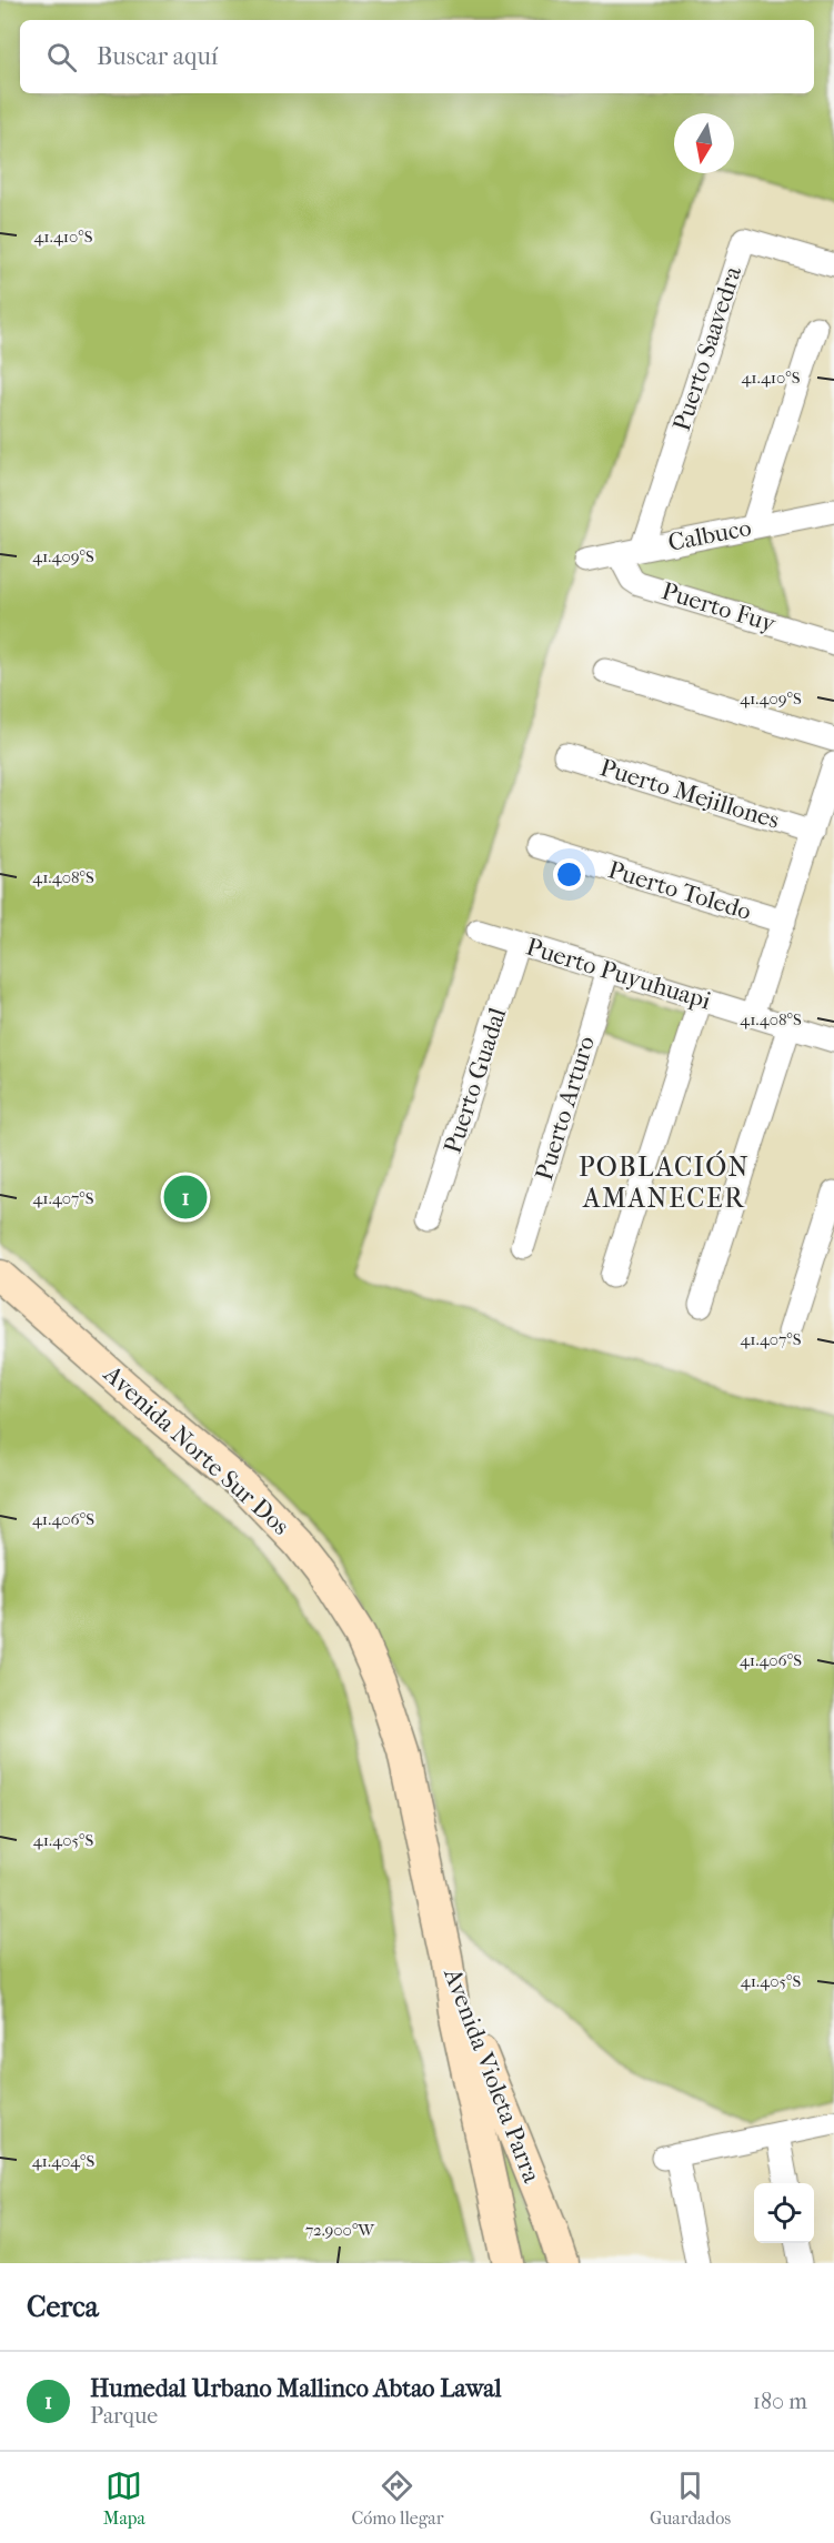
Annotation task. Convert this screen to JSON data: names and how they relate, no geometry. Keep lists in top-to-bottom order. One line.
{"streets":{"main road":["Avenida Norte Sur Dos","Avenida Violeta Parra"],"street":["Puerto Saavedra","Calbuco","Puerto Fuy","Puerto Mejillones","Puerto Toledo","Puerto Puyuhuapi","Puerto Guadal","Puerto Arturo"]},"crossings":[["Puerto Saavedra","Calbuco"],["Calbuco","Puerto Fuy"],["Puerto Puyuhuapi","Puerto Guadal"],["Puerto Puyuhuapi","Puerto Arturo"],["Avenida Norte Sur Dos","Avenida Violeta Parra"]],"districts":["POBLACIÓN AMANECER"],"north":"bottom","page":{"search":"Buscar aquí","pins":"1","heading":"Cerca","list":[{"mark":"1","name":"Humedal Urbano Mallinco Abtao Lawal","note":"Parque","value":"180 m"}],"nav":["Mapa","Cómo llegar","Guardados"]},"coordinates":["41.410°S","41.409°S","41.408°S","41.407°S","41.406°S","41.405°S","41.404°S","72.900°W"]}
